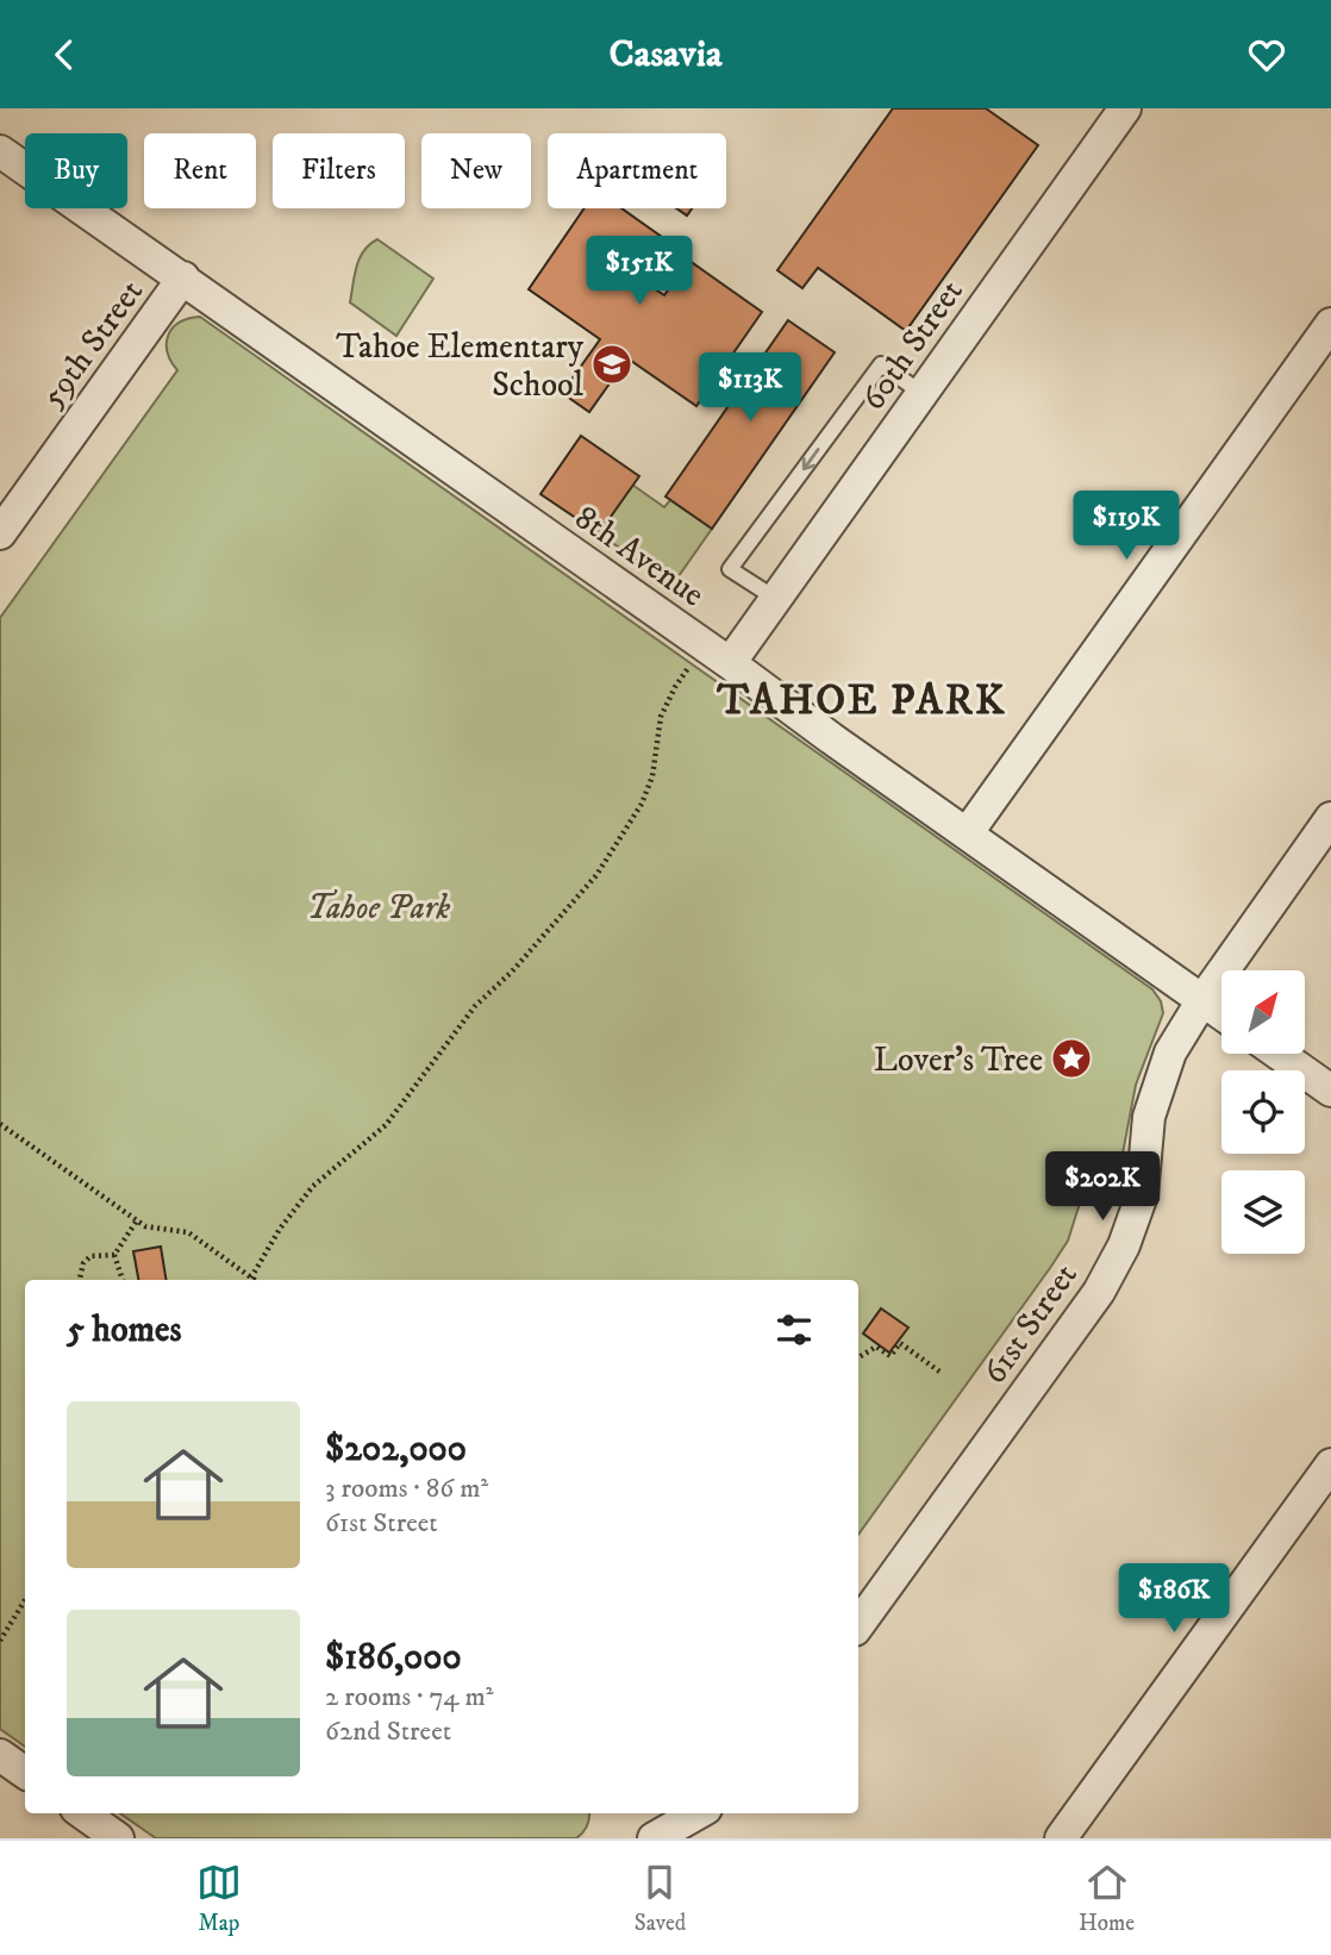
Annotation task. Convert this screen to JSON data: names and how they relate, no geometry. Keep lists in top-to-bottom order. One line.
{"streets":{"street":["59th Street","60th Street","8th Avenue","61st Street"]},"crossings":[["59th Street","8th Avenue"],["60th Street","8th Avenue"],["8th Avenue","61st Street"]],"districts":["TAHOE PARK"],"parks":["Tahoe Park"],"places":{"school or university":["Tahoe Elementary School"],"place":["Lover's Tree"]},"north":"top right","page":{"header":"Casavia","chip":["Buy","Rent","Filters","New","Apartment"],"price":["$151K","$113K","$119K","$202K","$186K"],"heading":"5 homes","list":[{"name":"$202,000","note":"3 rooms · 86 m² · 61st Street"},{"name":"$186,000","note":"2 rooms · 74 m² · 62nd Street"}],"tabs":["Map","Saved","Home"]}}
